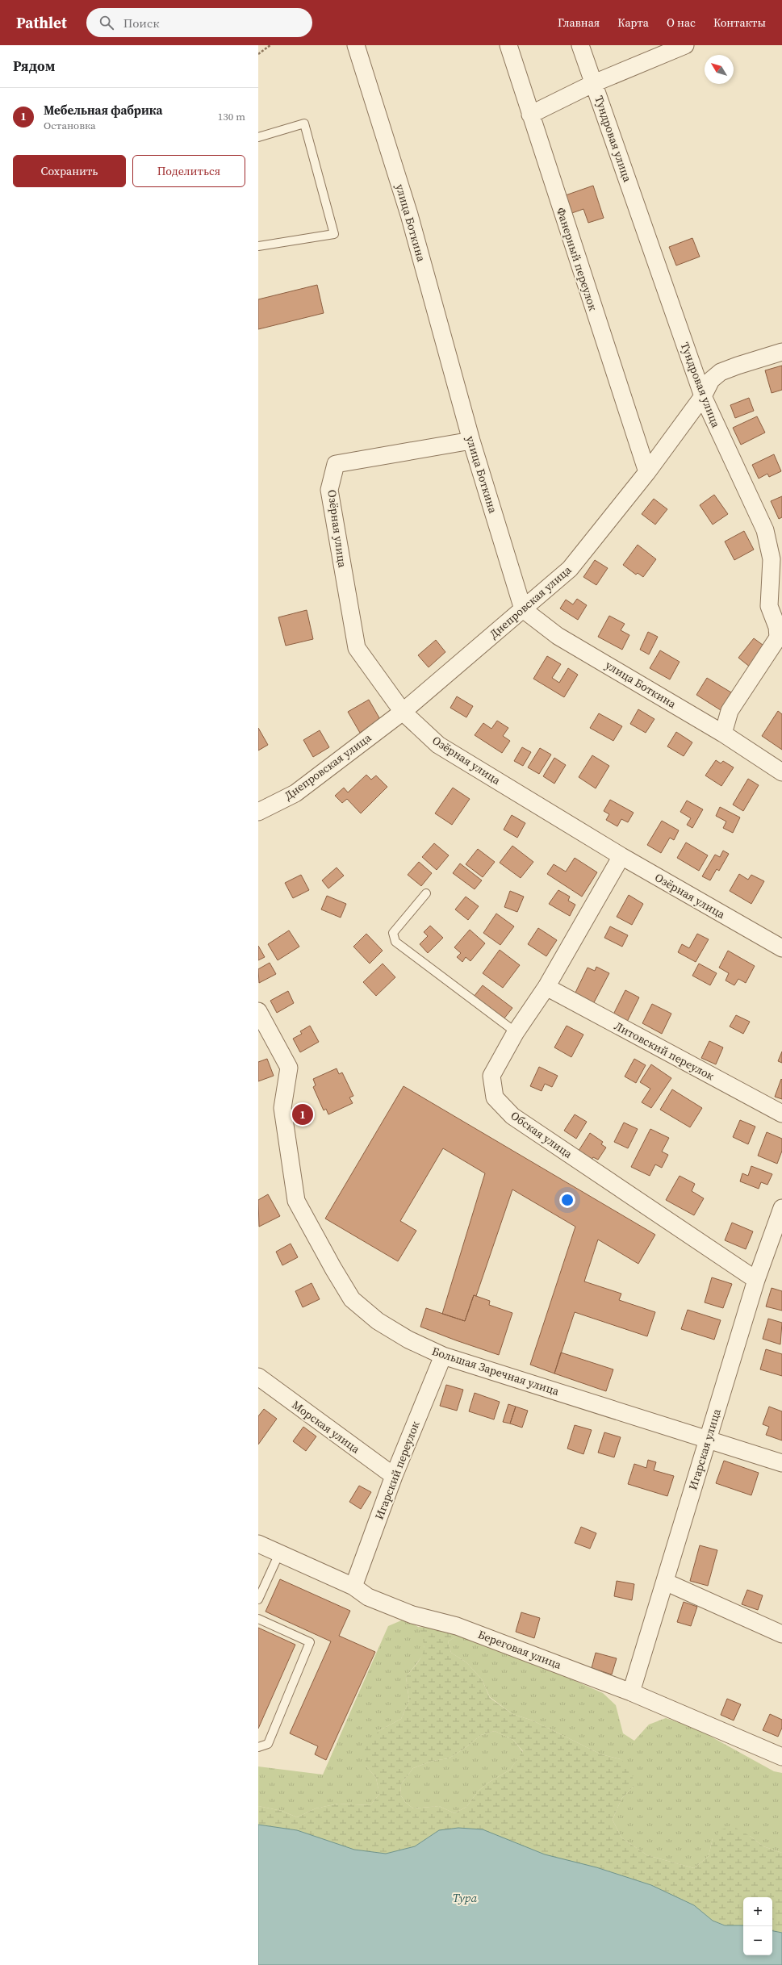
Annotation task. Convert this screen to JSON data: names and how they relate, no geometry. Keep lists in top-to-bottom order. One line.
{"streets":{"street":["Тундровая улица","улица Боткина","Фанерный переулок","Озёрная улица","Днепровская улица","Литовский переулок","Обская улица","Большая Заречная улица","Морская улица","Игарская улица","Игарский переулок","Береговая улица"]},"crossings":[["Тундровая улица","улица Боткина"],["Тундровая улица","Днепровская улица"],["улица Боткина","Озёрная улица"],["улица Боткина","Днепровская улица"],["Фанерный переулок","Днепровская улица"],["Озёрная улица","Днепровская улица"],["Озёрная улица","Обская улица"],["Литовский переулок","Обская улица"],["Обская улица","Игарская улица"],["Большая Заречная улица","Игарская улица"],["Большая Заречная улица","Игарский переулок"],["Морская улица","Игарский переулок"],["Игарская улица","Береговая улица"],["Игарский переулок","Береговая улица"]],"water":["Тура"],"north":"top left","page":{"header":"Pathlet","search":"Поиск","nav":["Главная","Карта","О нас","Контакты"],"heading":"Рядом","list":[{"mark":"1","name":"Мебельная фабрика","note":"Остановка","value":"130 m"}],"buttons":["Сохранить","Поделиться"],"pins":"1","map_buttons":["+","−"]}}
